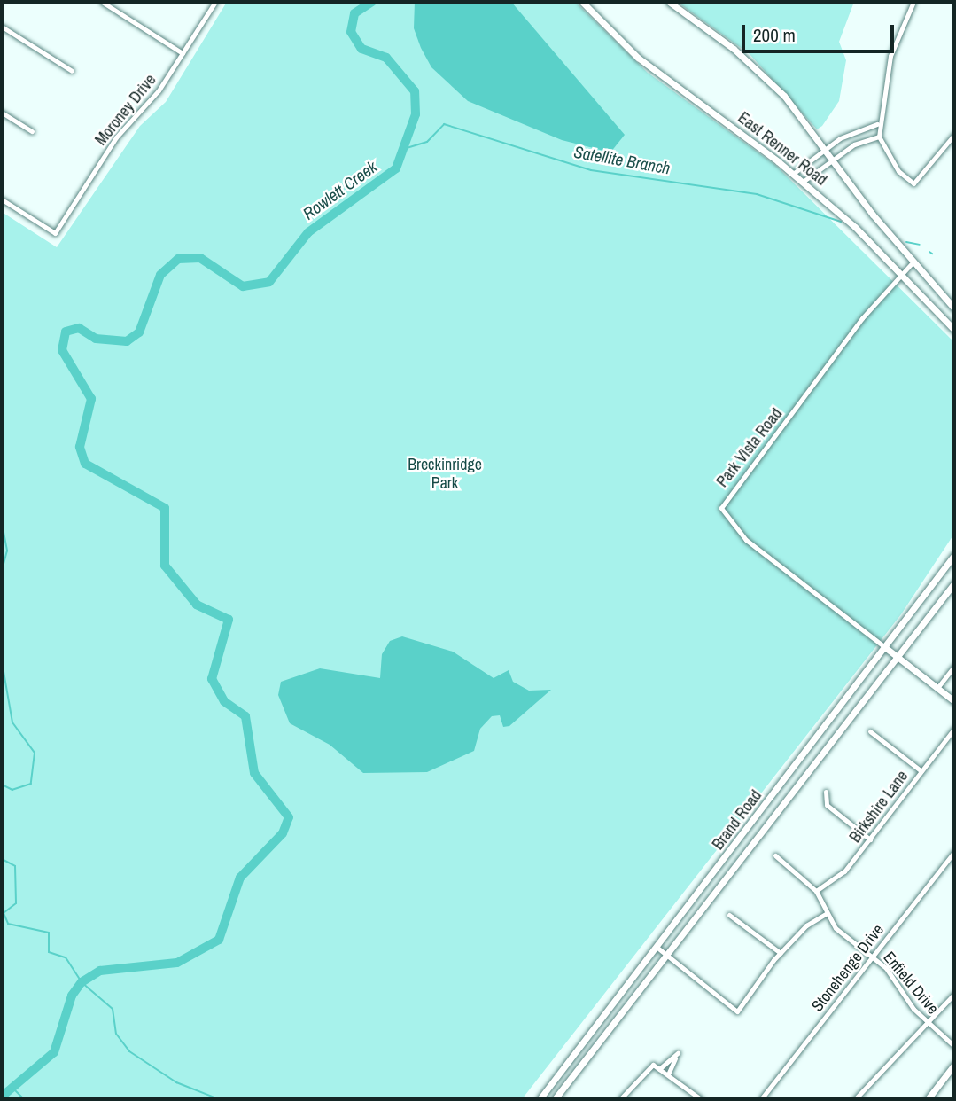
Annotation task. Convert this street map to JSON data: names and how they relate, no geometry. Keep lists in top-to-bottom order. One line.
{"streets":{"main road":["East Renner Road","Brand Road"],"street":["Moroney Drive","Park Vista Road","Birkshire Lane","Stonehenge Drive","Enfield Drive"]},"crossings":[["East Renner Road","Park Vista Road"],["Park Vista Road","Brand Road"],["Birkshire Lane","Enfield Drive"],["Stonehenge Drive","Enfield Drive"]],"water":["Satellite Branch","Rowlett Creek"],"parks":["Breckinridge Park"],"scale_bar":"200 m"}
